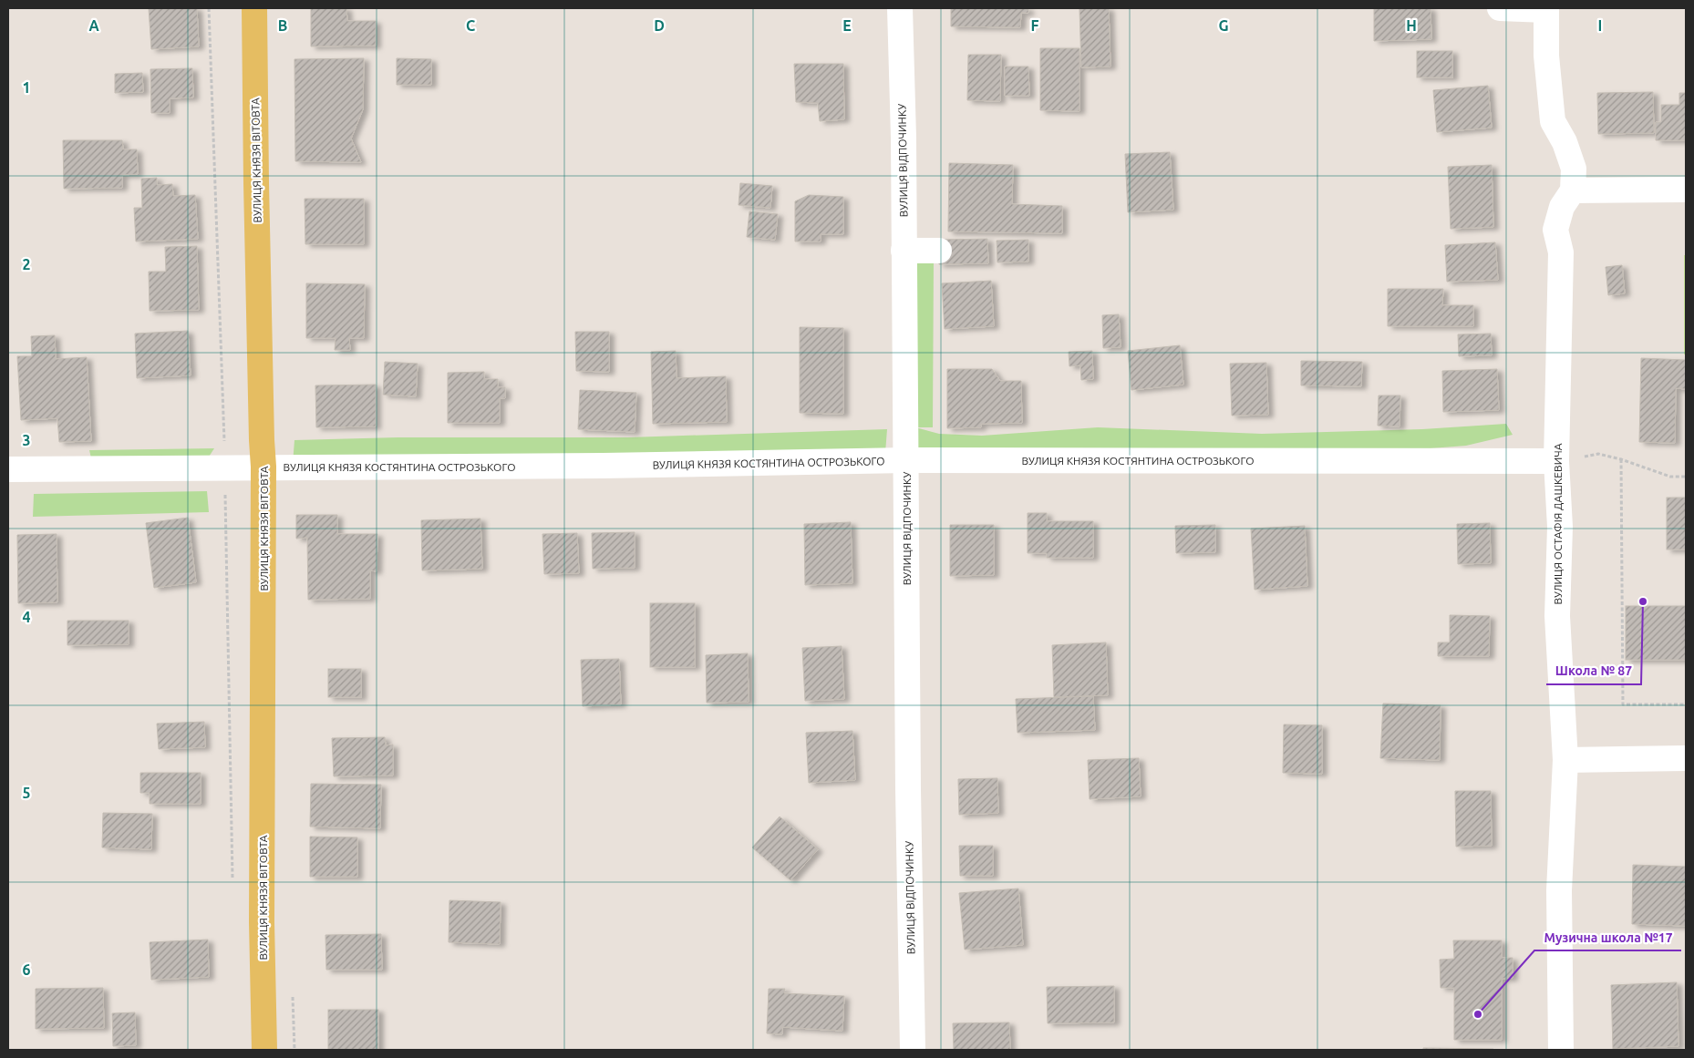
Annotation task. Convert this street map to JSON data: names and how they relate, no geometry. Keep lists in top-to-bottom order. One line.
{"streets":{"main road":["ВУЛИЦЯ КНЯЗЯ ВІТОВТА"],"street":["ВУЛИЦЯ ВІДПОЧИНКУ","ВУЛИЦЯ КНЯЗЯ КОСТЯНТИНА ОСТРОЗЬКОГО","ВУЛИЦЯ ОСТАФІЯ ДАШКЕВИЧА"]},"crossings":[["ВУЛИЦЯ КНЯЗЯ ВІТОВТА","ВУЛИЦЯ КНЯЗЯ КОСТЯНТИНА ОСТРОЗЬКОГО"],["ВУЛИЦЯ ВІДПОЧИНКУ","ВУЛИЦЯ КНЯЗЯ КОСТЯНТИНА ОСТРОЗЬКОГО"],["ВУЛИЦЯ КНЯЗЯ КОСТЯНТИНА ОСТРОЗЬКОГО","ВУЛИЦЯ ОСТАФІЯ ДАШКЕВИЧА"]],"places":["Школа № 87","Музична школа №17"],"grid":{"columns":["A","B","C","D","E","F","G","H","I"],"rows":["1","2","3","4","5","6"]}}
